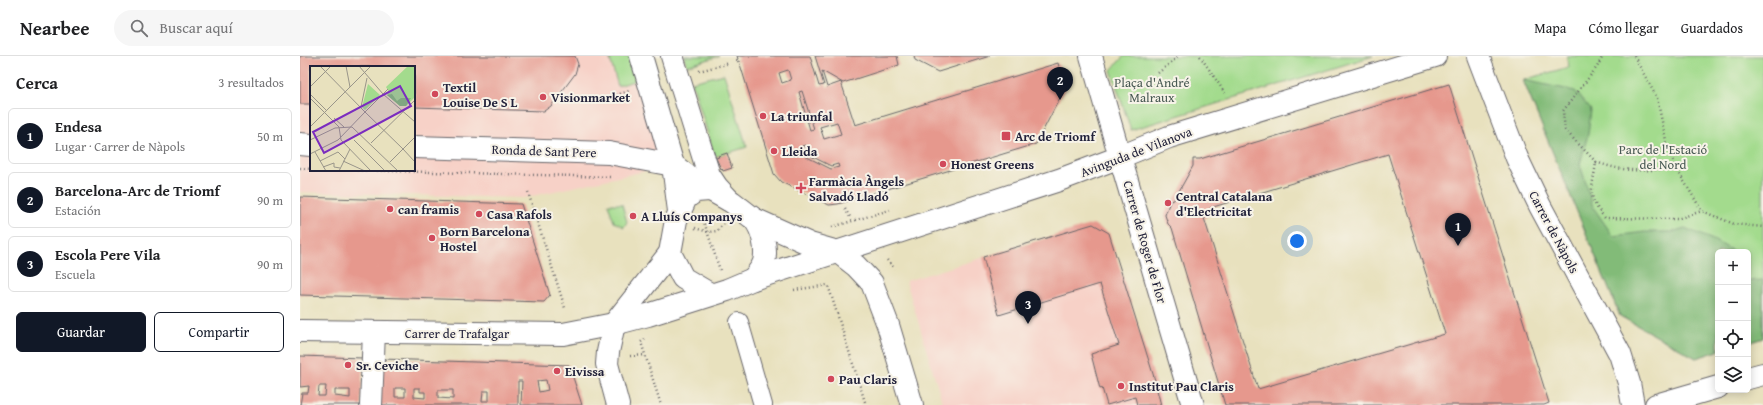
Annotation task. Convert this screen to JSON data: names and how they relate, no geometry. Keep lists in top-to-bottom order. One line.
{"streets":{"street":["Ronda de Sant Pere","Avinguda de Vilanova","Carrer de Nàpols","Carrer de Roger de Flor","Carrer de Trafalgar"]},"crossings":[["Avinguda de Vilanova","Carrer de Roger de Flor"],["Avinguda de Vilanova","Carrer de Trafalgar"]],"parks":["Plaça d'André Malraux","Parc de l'Estació del Nord"],"places":{"other":["Textil Louise De S L","Visionmarket","La triunfal","Lleida","Honest Greens","Central Catalana d'Electricitat","can framis","Casa Rafols","A Lluís Companys","Born Barcelona Hostel","Sr. Ceviche","Eivissa","Pau Claris","Institut Pau Claris"],"transit":["Arc de Triomf"],"health":["Farmàcia Àngels Salvadó Lladó"]},"page":{"header":"Nearbee","search":"Buscar aquí","nav":["Mapa","Cómo llegar","Guardados"],"heading":["Cerca","3 resultados"],"pins":["2","1","3"],"list":[{"mark":"1","name":"Endesa","note":"Lugar · Carrer de Nàpols","value":"50 m"},{"mark":"2","name":"Barcelona-Arc de Triomf","note":"Estación","value":"90 m"},{"mark":"3","name":"Escola Pere Vila","note":"Escuela","value":"90 m"}],"map_buttons":["+","−"],"buttons":["Guardar","Compartir"]}}
